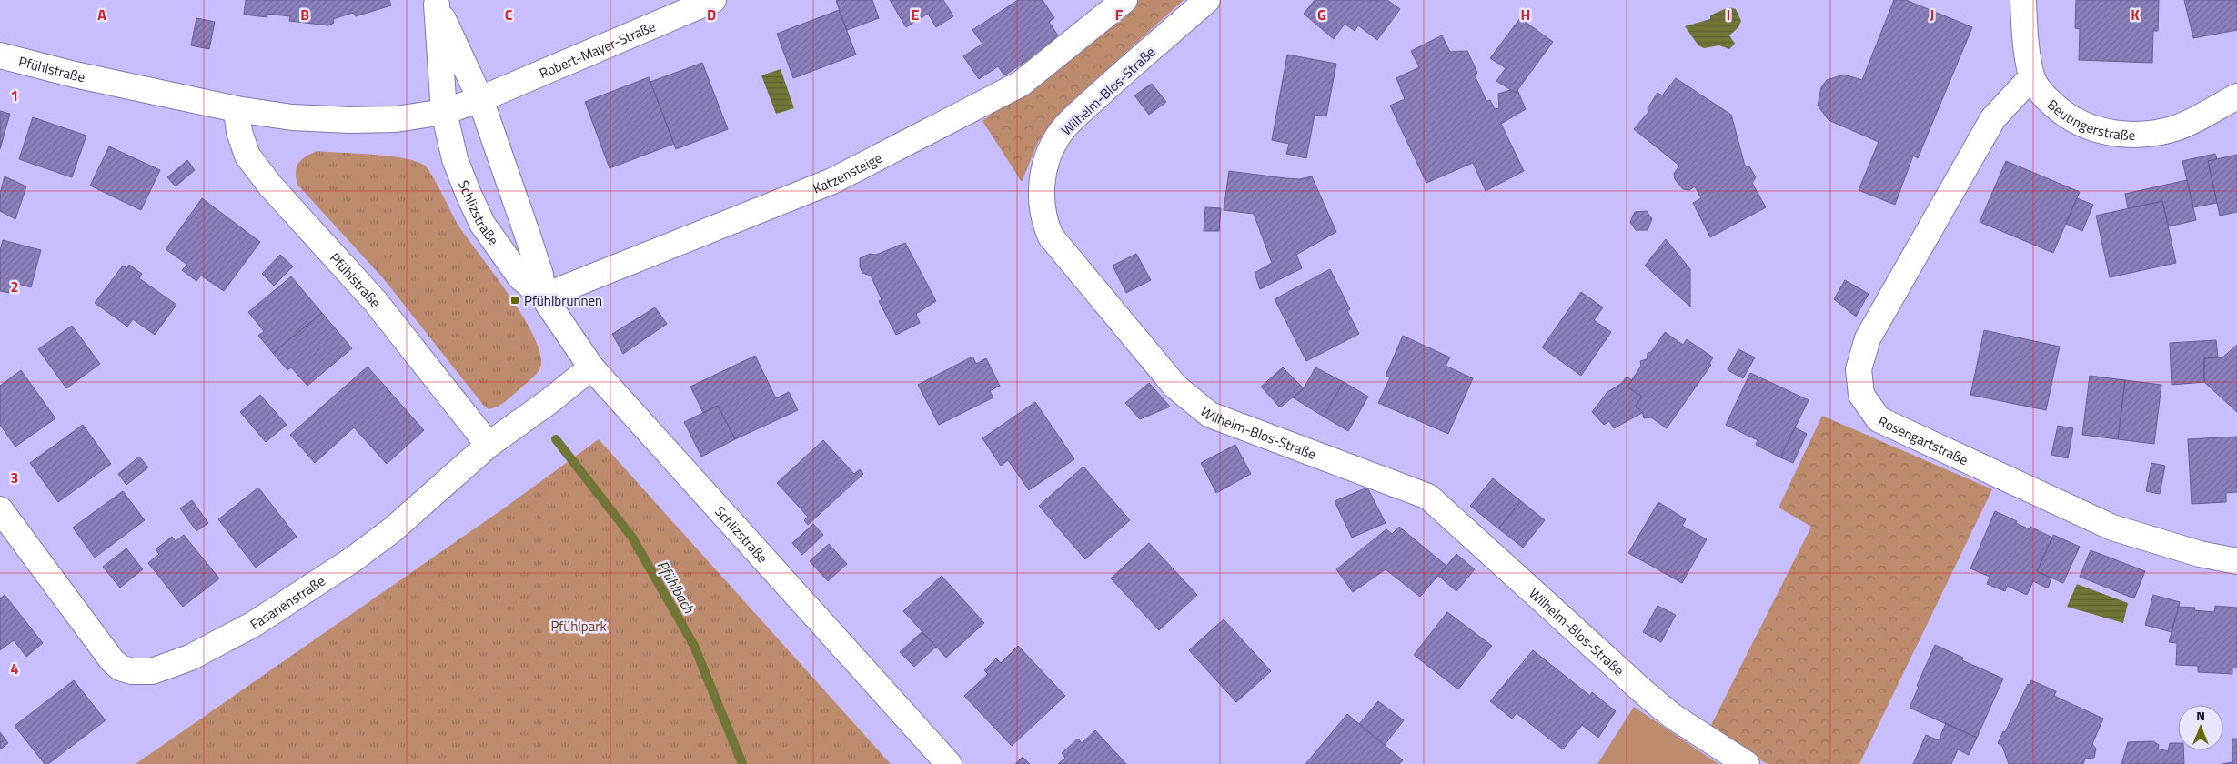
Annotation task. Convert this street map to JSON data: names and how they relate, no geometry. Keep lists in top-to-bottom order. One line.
{"streets":{"street":["Robert-Mayer-Straße","Pfühlstraße","Wilhelm-Blos-Straße","Beutingerstraße","Katzensteige","Schlizstraße","Rosengartstraße","Fasanenstraße"]},"crossings":[["Robert-Mayer-Straße","Pfühlstraße"],["Robert-Mayer-Straße","Schlizstraße"],["Pfühlstraße","Schlizstraße"],["Pfühlstraße","Fasanenstraße"],["Beutingerstraße","Rosengartstraße"],["Katzensteige","Schlizstraße"],["Schlizstraße","Fasanenstraße"]],"water":["Pfühlbach"],"parks":["Pfühlpark"],"places":{"transit":["Pfühlbrunnen"]},"north":"top","grid":{"columns":["A","B","C","D","E","F","G","H","I","J","K"],"rows":["1","2","3","4"]}}
